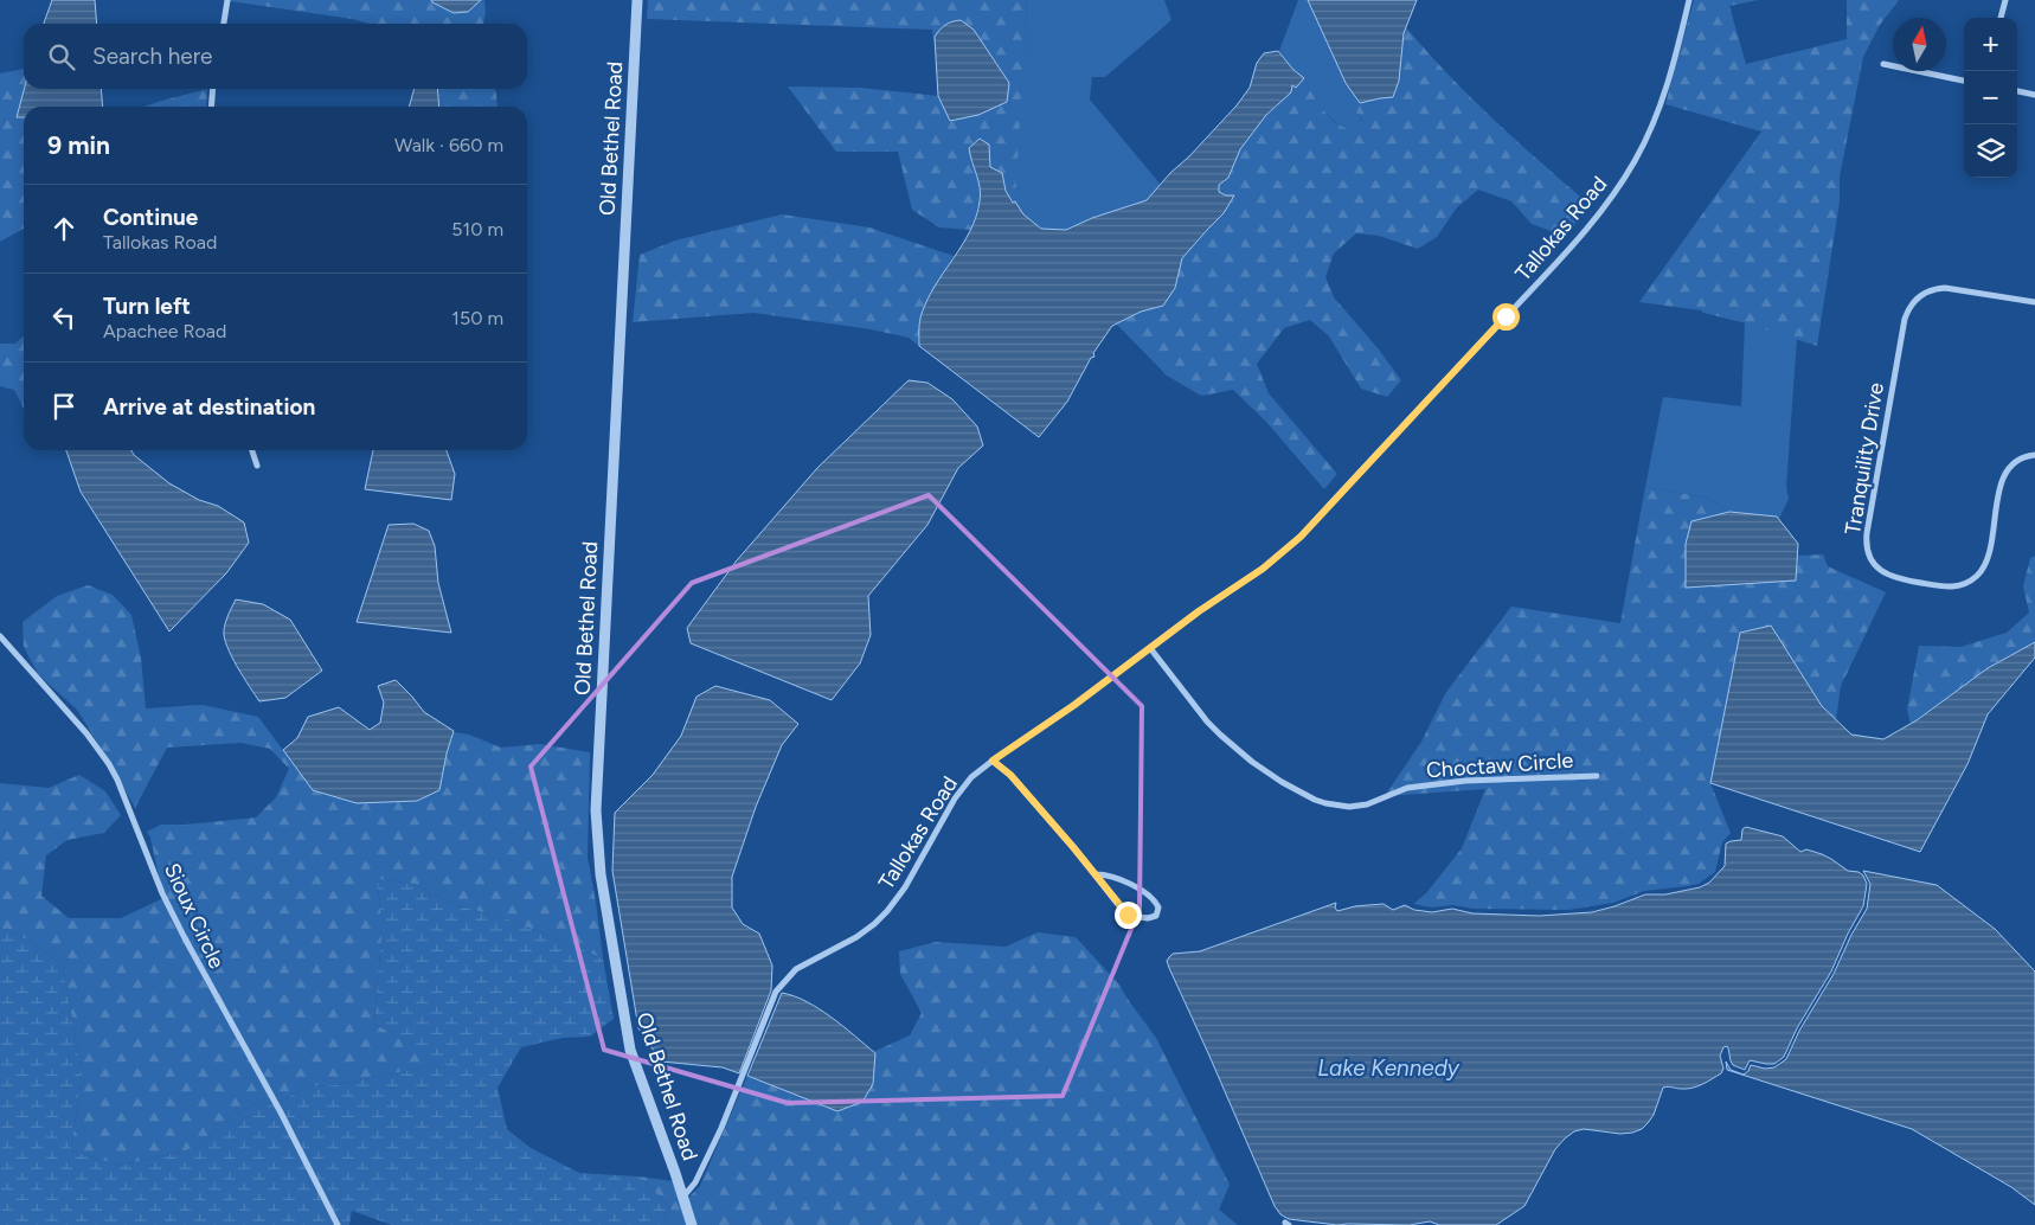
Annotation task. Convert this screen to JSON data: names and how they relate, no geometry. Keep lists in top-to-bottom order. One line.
{"streets":{"street":["Old Bethel Road","Tallokas Road","Tranquility Drive","Choctaw Circle","Sioux Circle"]},"crossings":[["Old Bethel Road","Tallokas Road"],["Tallokas Road","Choctaw Circle"]],"water":["Lake Kennedy"],"north":"top","page":{"map_buttons":["+","−"],"search":"Search here","heading":["9 min","Walk · 660 m"],"list":[["Continue","Tallokas Road","510 m"],["Turn left","Apachee Road","150 m"],"Arrive at destination"]}}
